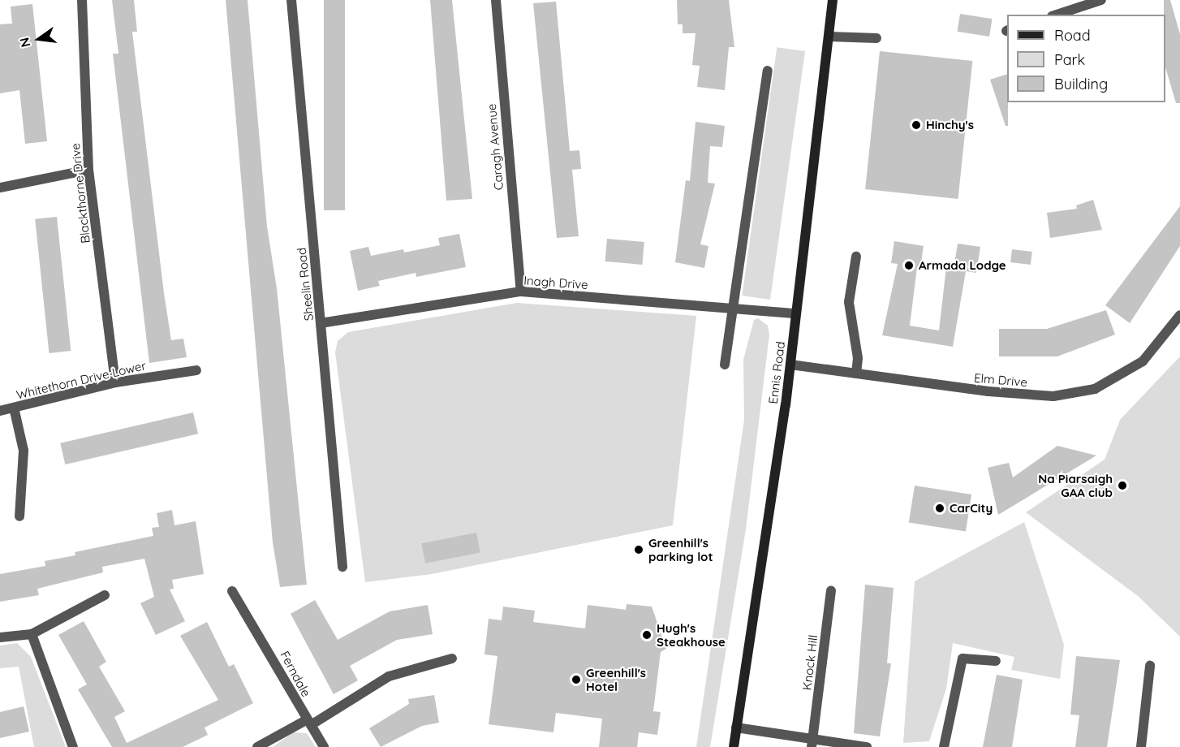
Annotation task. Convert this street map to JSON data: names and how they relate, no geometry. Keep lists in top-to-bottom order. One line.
{"streets":{"main road":["Ennis Road"],"street":["Caragh Avenue","Blackthorne Drive","Inagh Drive","Sheelin Road","Whitethorn Drive Lower","Elm Drive","Knock Hill","Ferndale"]},"crossings":[["Caragh Avenue","Inagh Drive"],["Blackthorne Drive","Whitethorn Drive Lower"],["Inagh Drive","Sheelin Road"],["Inagh Drive","Ennis Road"],["Ennis Road","Elm Drive"]],"places":["Hinchy's","Armada Lodge","Na Piarsaigh GAA club","CarCity","Greenhill's parking lot","Hugh's Steakhouse","Greenhill's Hotel"],"legend":["Road","Park","Building"],"north":"left"}
